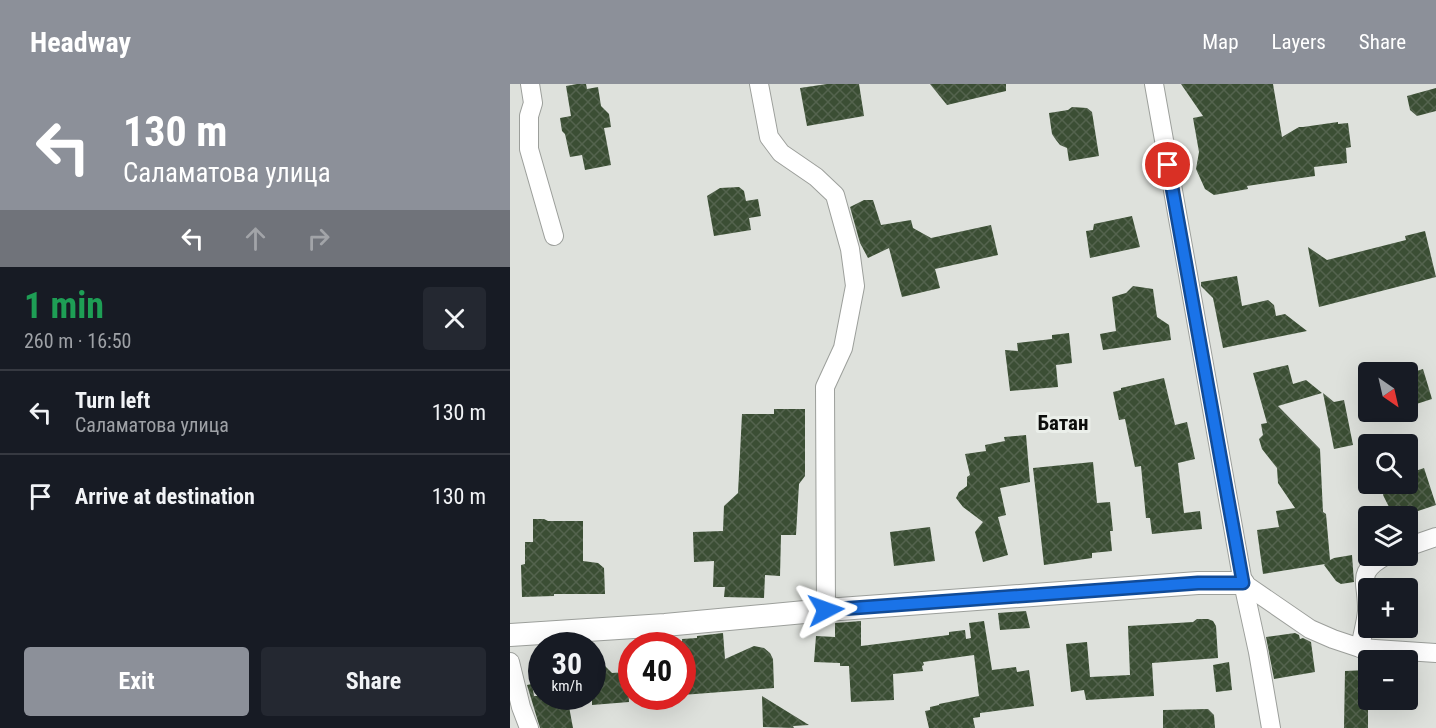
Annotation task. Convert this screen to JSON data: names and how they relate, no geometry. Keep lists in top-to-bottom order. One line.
{"districts":["Батан"],"north":"bottom right","page":{"header":"Headway","nav":["Map","Layers","Share"],"turn":["130 m","Саламатова улица"],"heading":["1 min","260 m · 16:50"],"map_buttons":["+","−"],"list":[{"name":"Turn left","note":"Саламатова улица","value":"130 m"},{"name":"Arrive at destination","value":"130 m"}],"speed":"30 km/h","limit":"40","buttons":["Exit","Share"]}}
